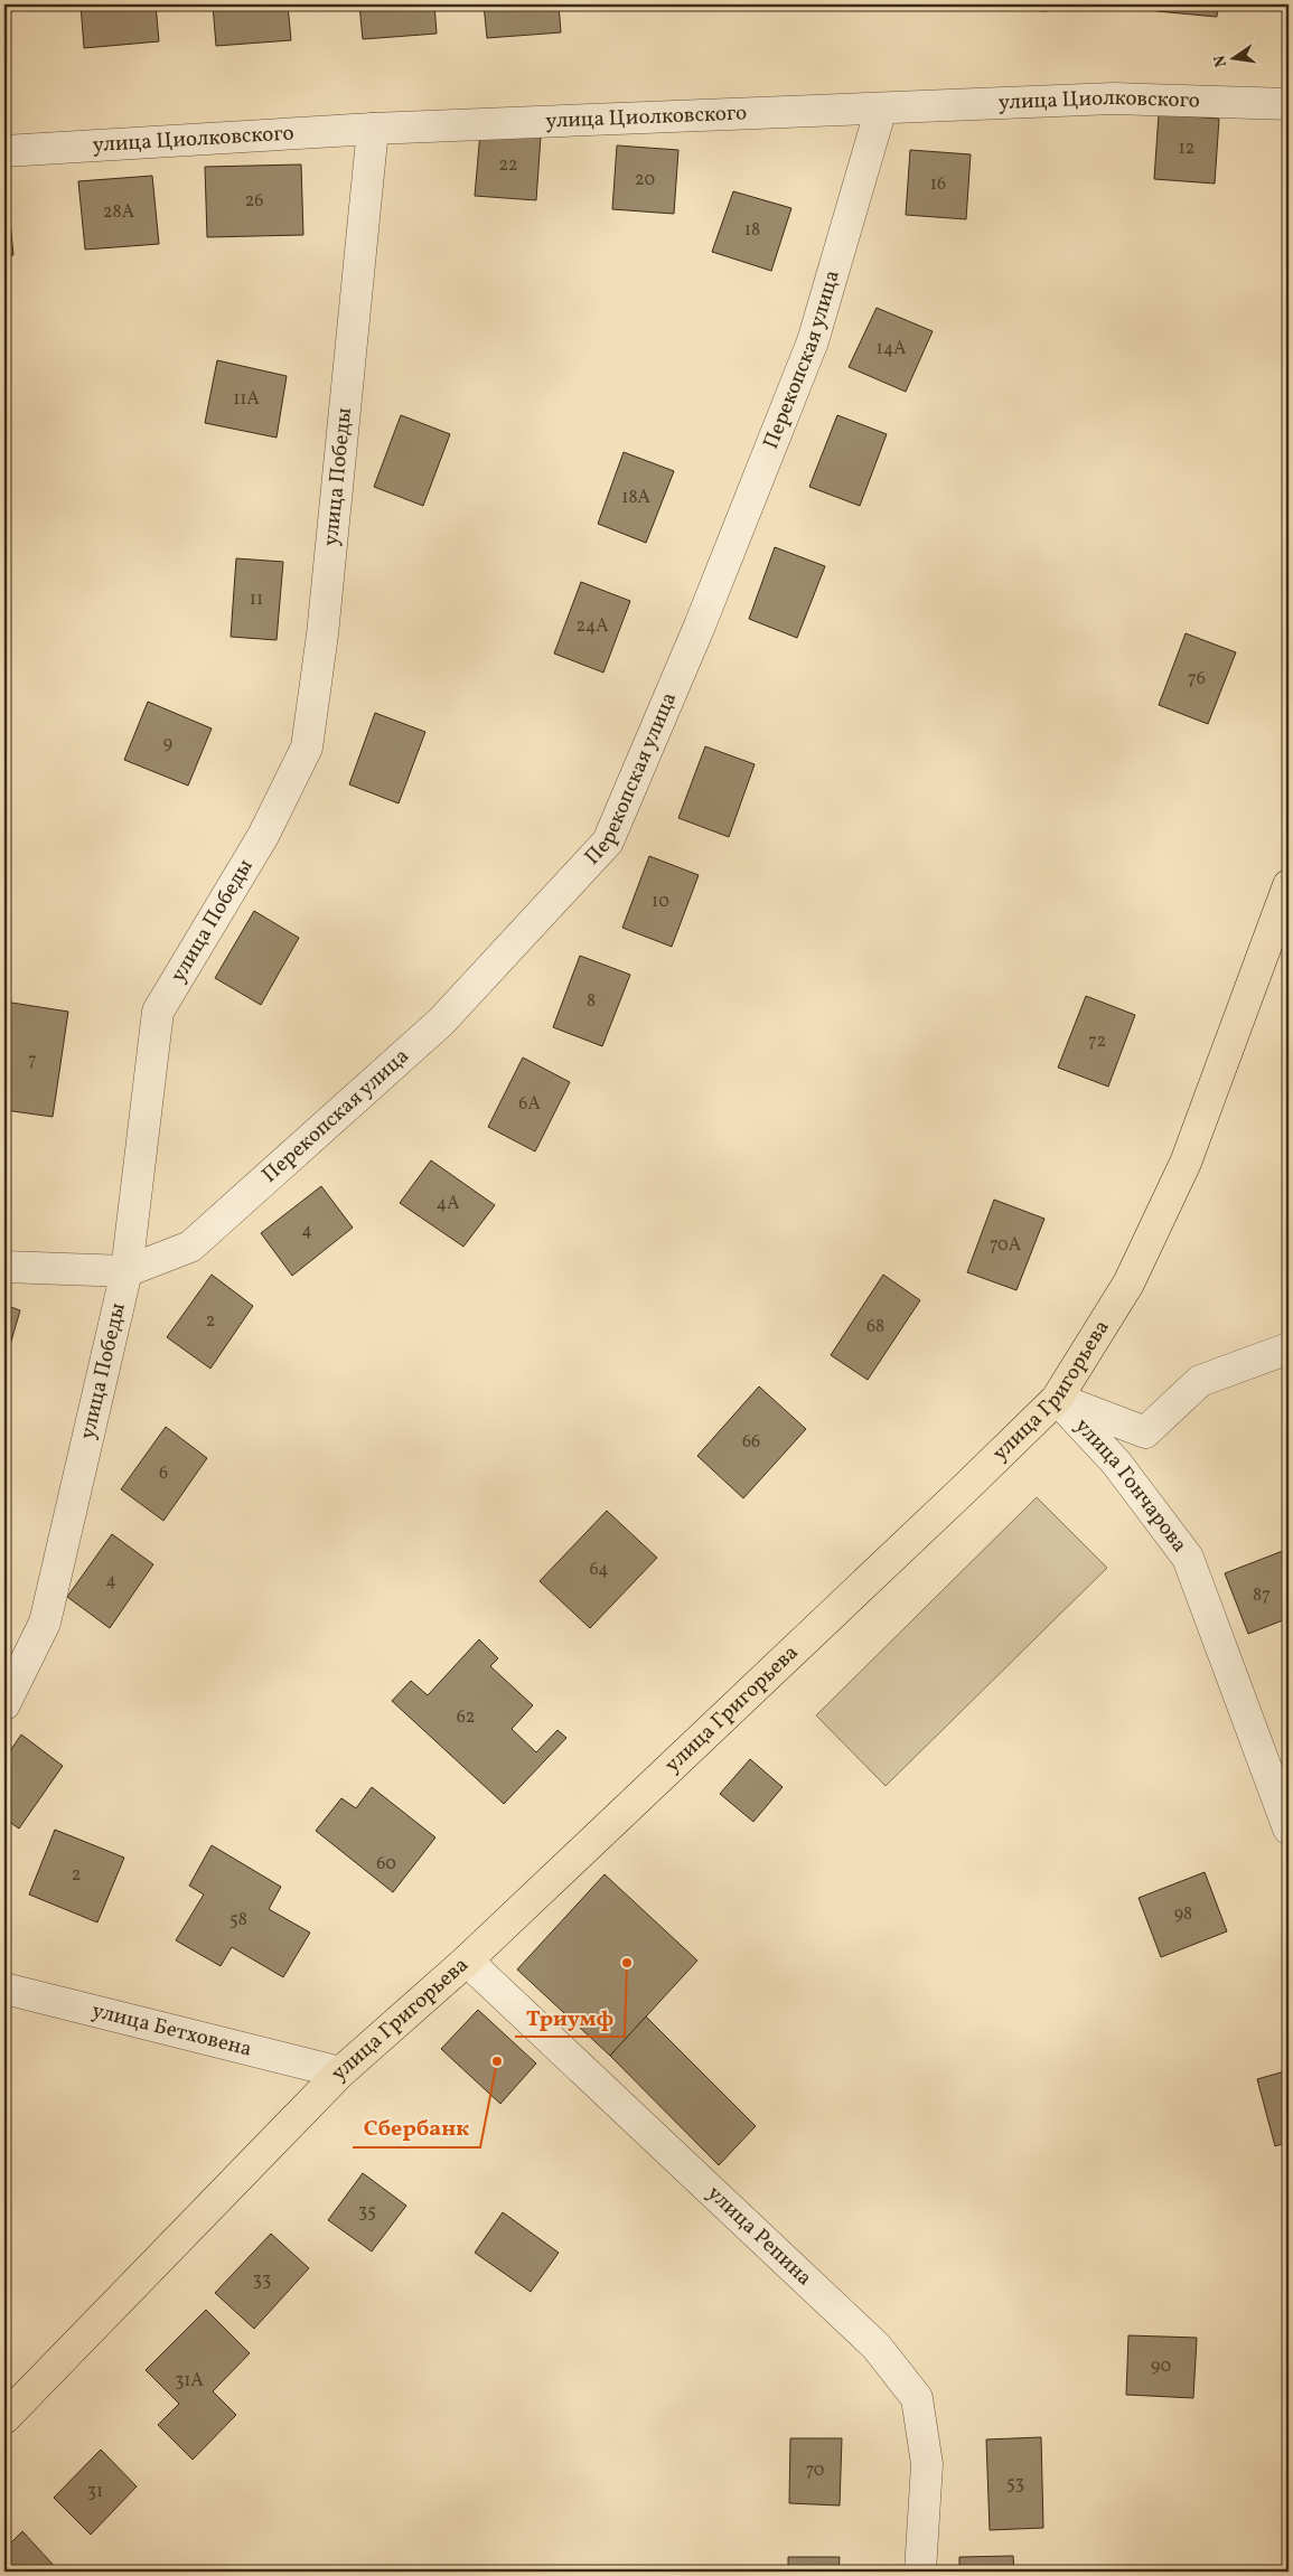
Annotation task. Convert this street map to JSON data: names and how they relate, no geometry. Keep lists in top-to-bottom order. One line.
{"streets":{"main road":["улица Григорьева"],"street":["улица Циолковского","Перекопская улица","улица Победы","улица Гончарова","улица Бетховена","улица Репина"]},"crossings":[["улица Циолковского","Перекопская улица"],["улица Циолковского","улица Победы"],["Перекопская улица","улица Победы"],["улица Григорьева","улица Гончарова"],["улица Григорьева","улица Бетховена"],["улица Григорьева","улица Репина"]],"places":["Триумф","Сбербанк"],"house_numbers":["12","22","20","16","26","28А","18","14А","11А","18А","11","24А","76","9","10","8","72","7","6А","4А","4","70А","2","68","66","6","64","4","87","62","60","2","98","58","35","33","90","31А","70","53","31"],"north":"left"}
